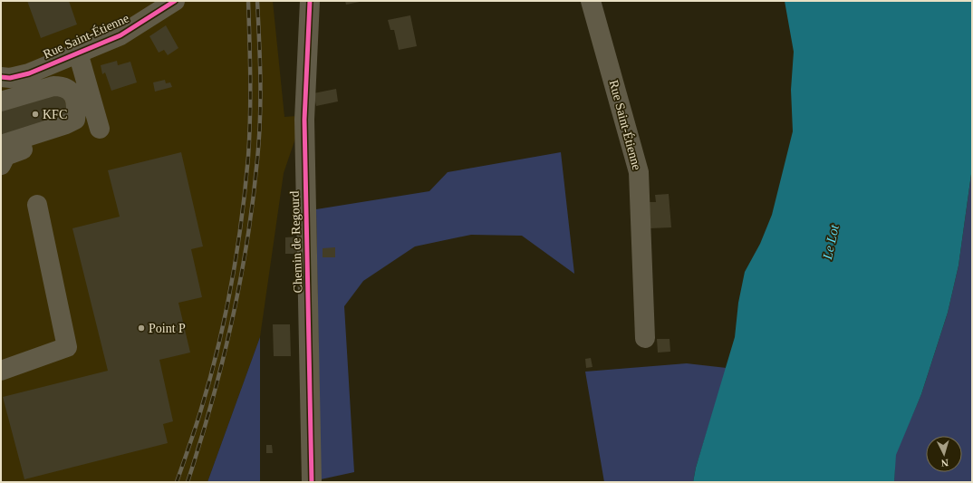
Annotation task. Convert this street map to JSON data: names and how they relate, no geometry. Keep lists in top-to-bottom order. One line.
{"streets":{"street":["Rue Saint-Étienne","Chemin de Regourd"]},"water":["Le Lot"],"places":["KFC","Point P"],"north":"bottom"}
